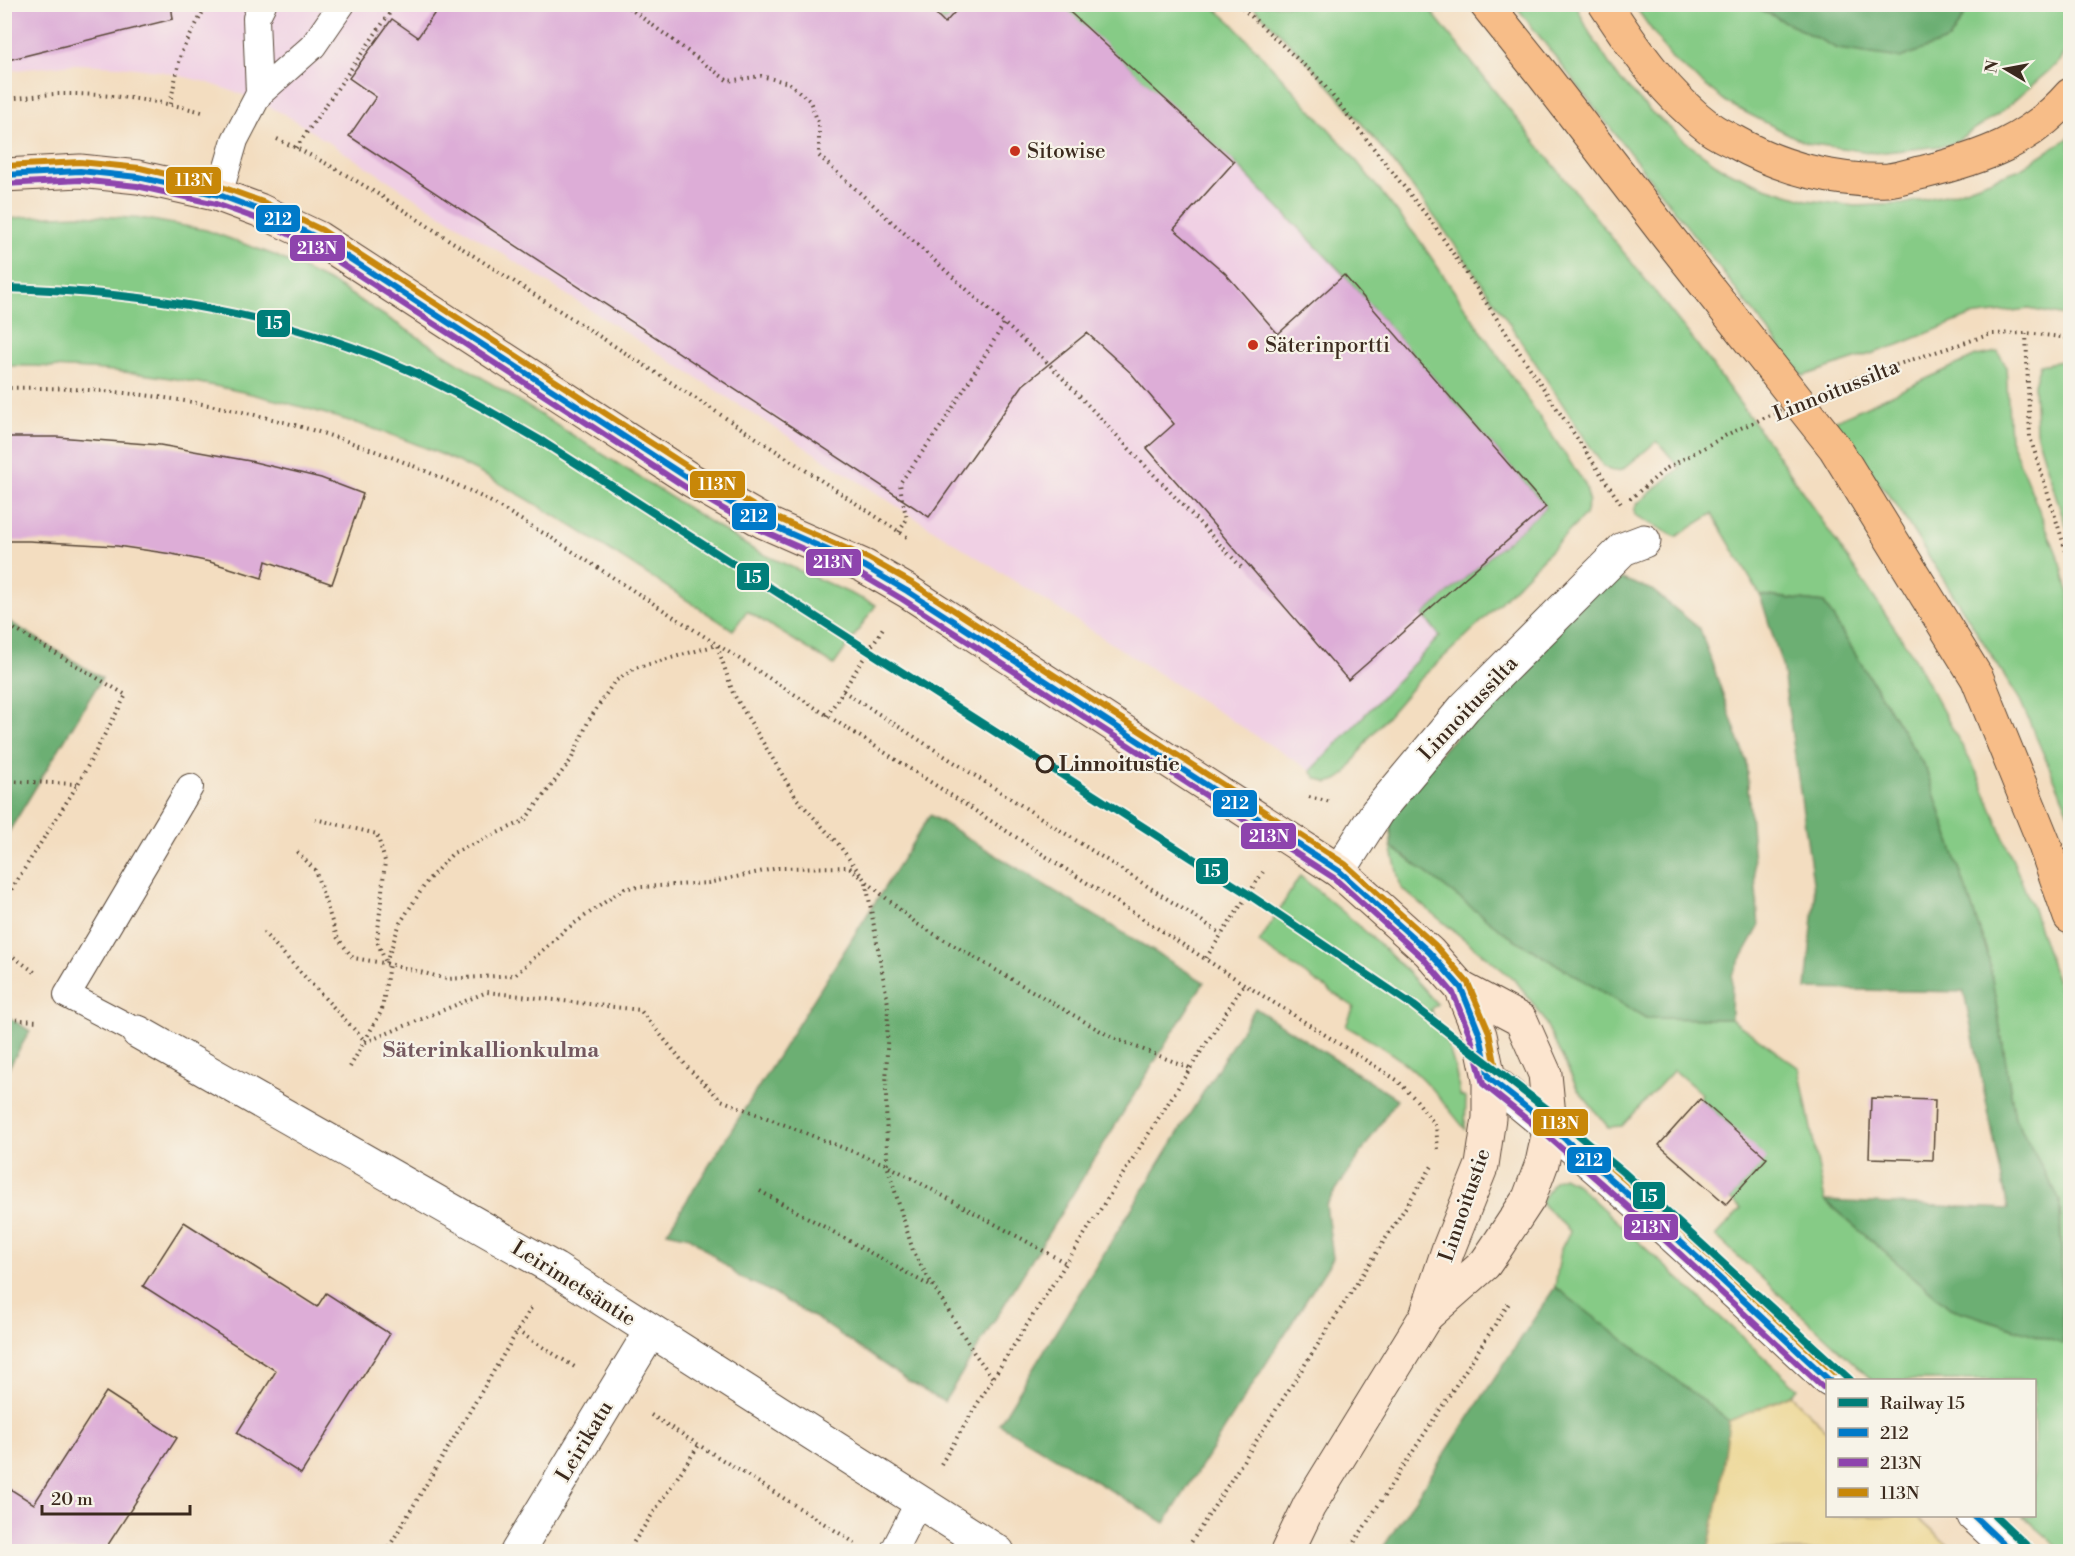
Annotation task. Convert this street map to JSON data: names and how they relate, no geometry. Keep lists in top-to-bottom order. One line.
{"streets":{"street":["Linnoitussilta","Linnoitustie","Leirimetsäntie","Leirikatu"]},"crossings":[["Linnoitussilta","Linnoitustie"],["Leirimetsäntie","Leirikatu"]],"districts":["Säterinkallionkulma"],"places":["Sitowise","Säterinportti","Linnoitustie"],"lines":["transit line 113N","transit line 212","transit line 213N","rail line 15"],"legend":["Railway 15","212","213N","113N"],"scale_bar":"20 m","north":"left"}
